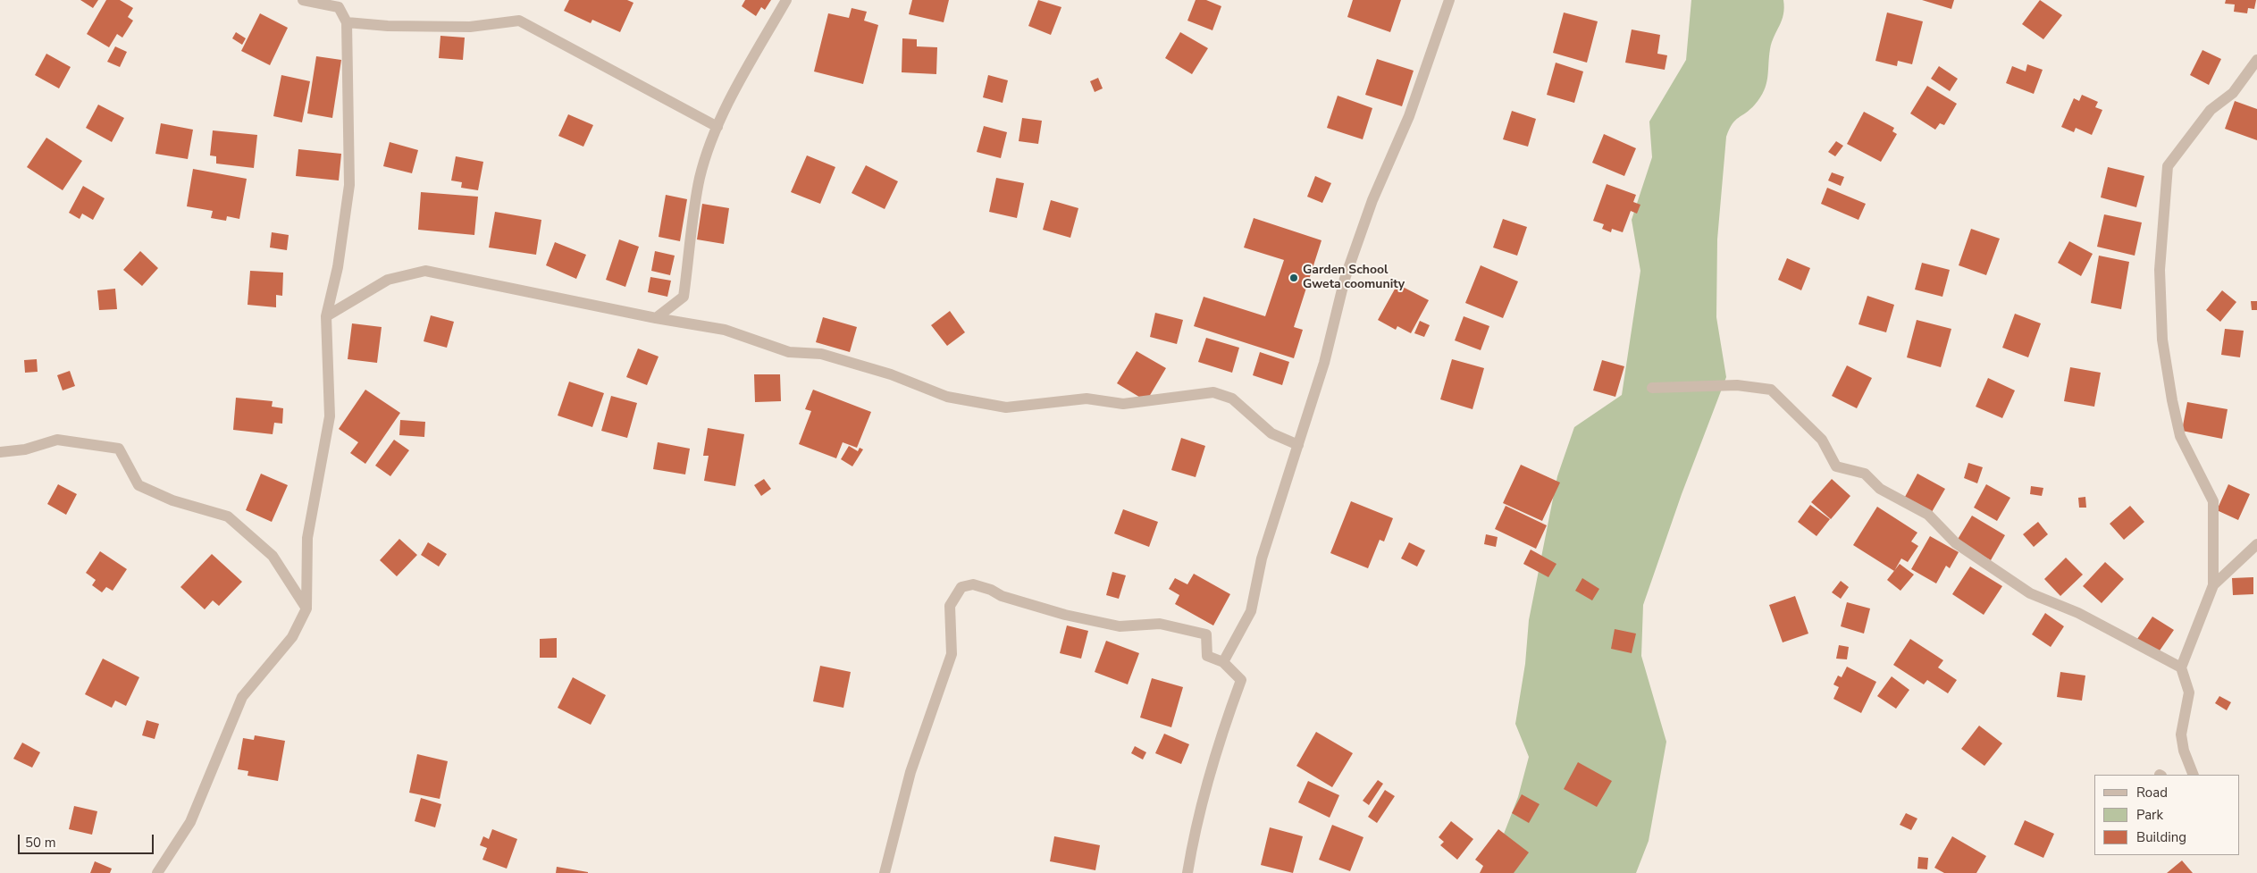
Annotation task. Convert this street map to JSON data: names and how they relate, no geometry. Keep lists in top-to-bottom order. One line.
{"places":["Garden School Gweta coomunity"],"legend":["Road","Park","Building"],"scale_bar":"50 m"}
